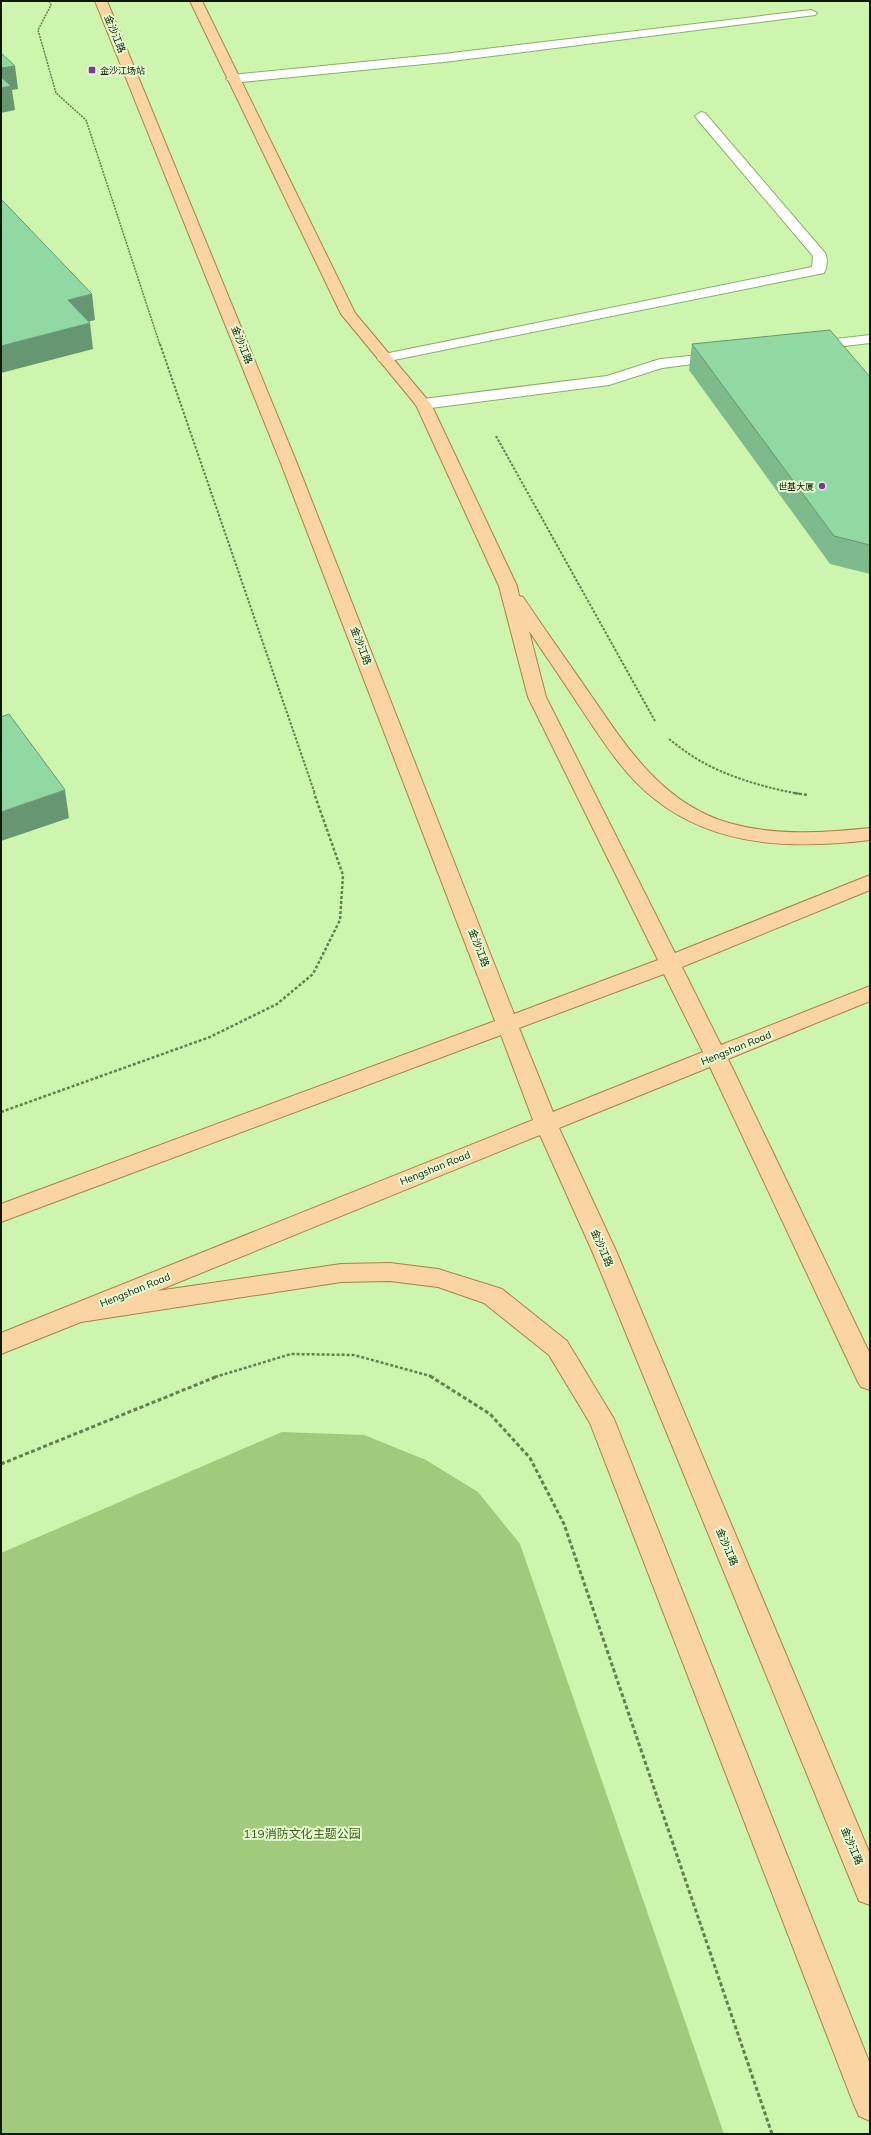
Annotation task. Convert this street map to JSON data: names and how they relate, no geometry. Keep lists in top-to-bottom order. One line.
{"streets":{"main road":["金沙江路","Hengshan Road"]},"crossings":[["金沙江路","Hengshan Road"]],"parks":["119消防文化主题公园"],"places":{"transit":["金沙江场站"],"other":["世基大厦"]}}
